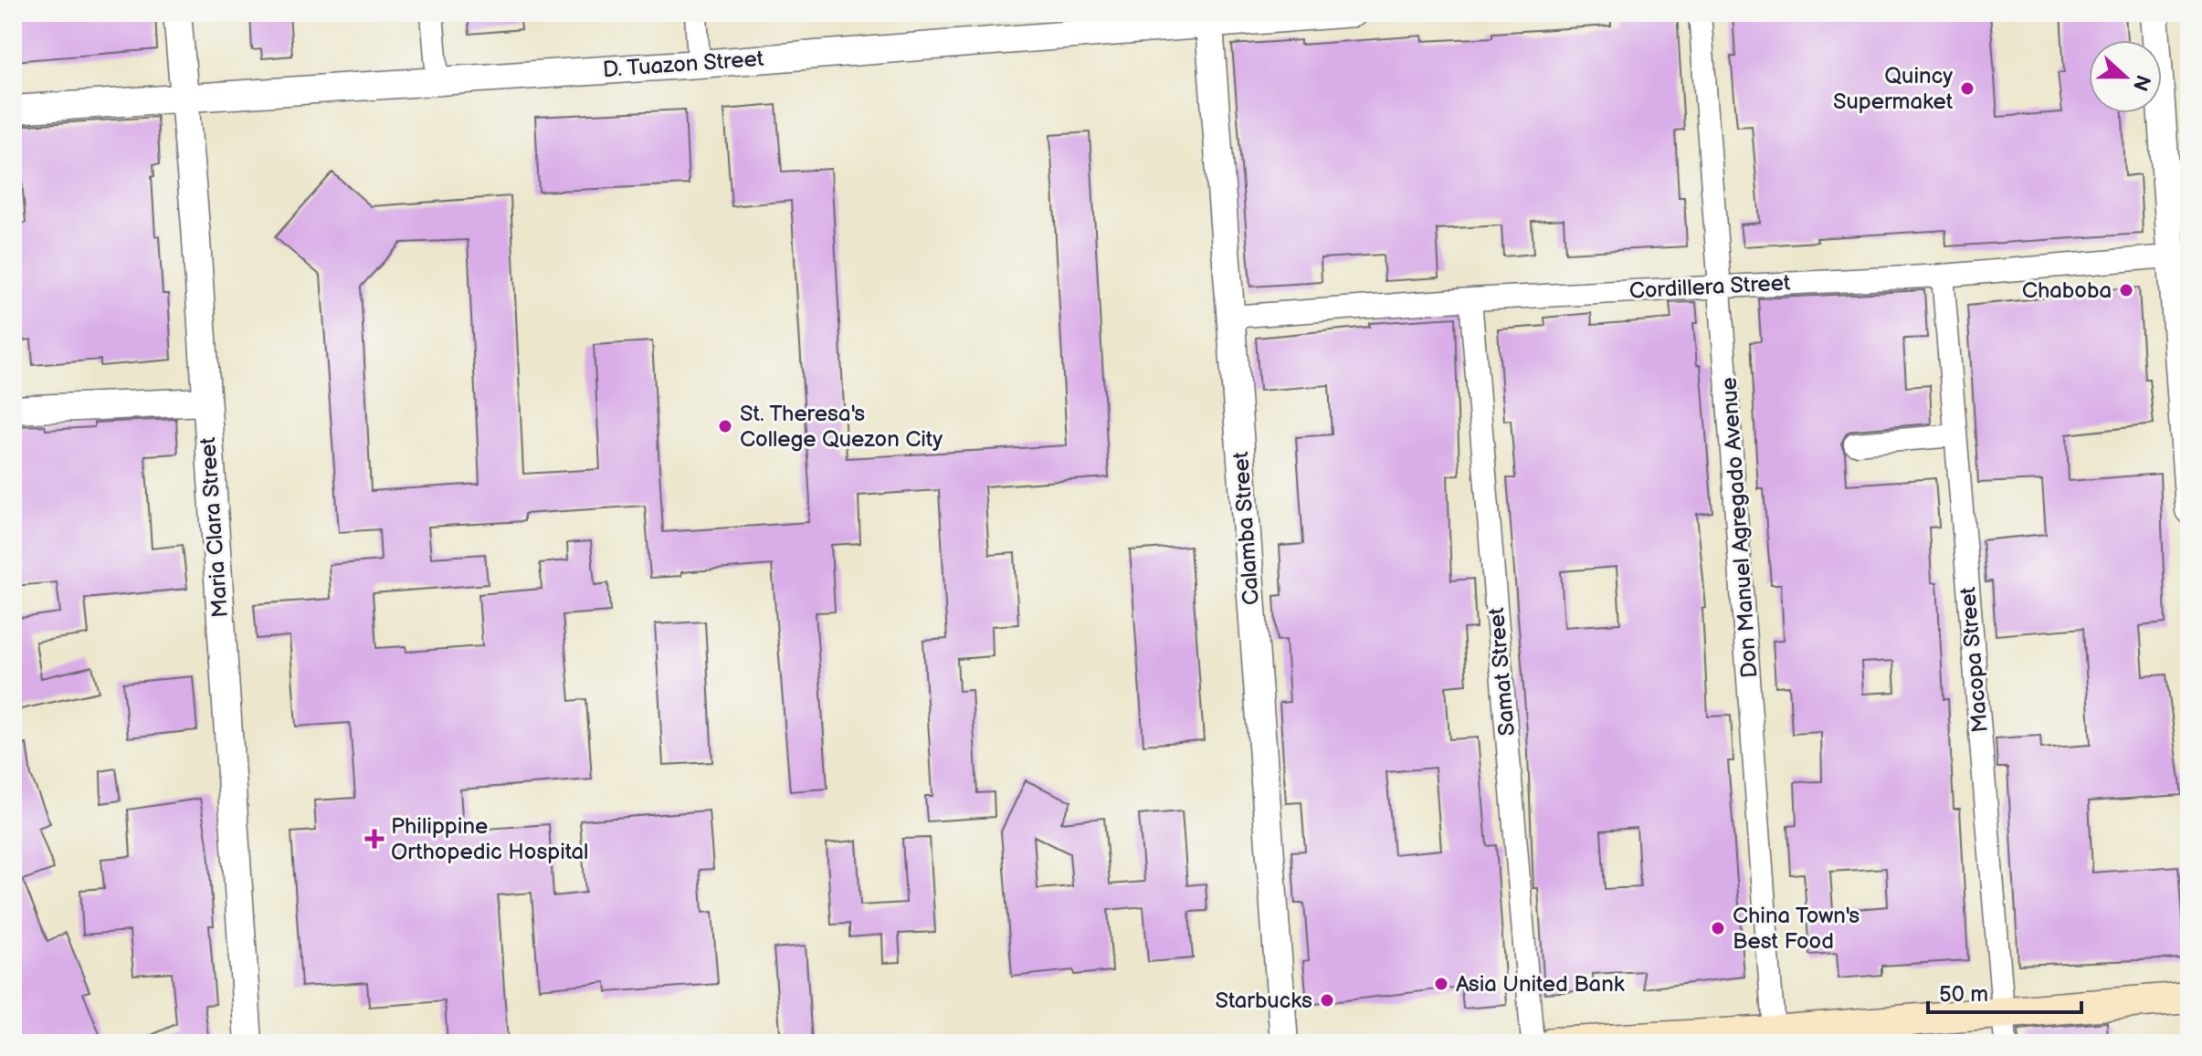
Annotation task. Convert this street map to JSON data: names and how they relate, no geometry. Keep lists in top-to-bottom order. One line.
{"streets":{"street":["D. Tuazon Street","Cordillera Street","Maria Clara Street","Don Manuel Agregado Avenue","Calamba Street","Macopa Street","Samat Street"]},"crossings":[["D. Tuazon Street","Maria Clara Street"],["D. Tuazon Street","Calamba Street"],["Cordillera Street","Don Manuel Agregado Avenue"],["Cordillera Street","Calamba Street"],["Cordillera Street","Macopa Street"],["Cordillera Street","Samat Street"]],"places":{"other":["Quincy Supermaket","Chaboba","St. Theresa's College Quezon City","China Town's Best Food","Asia United Bank","Starbucks"],"health":["Philippine Orthopedic Hospital"]},"scale_bar":"50 m","north":"right"}
